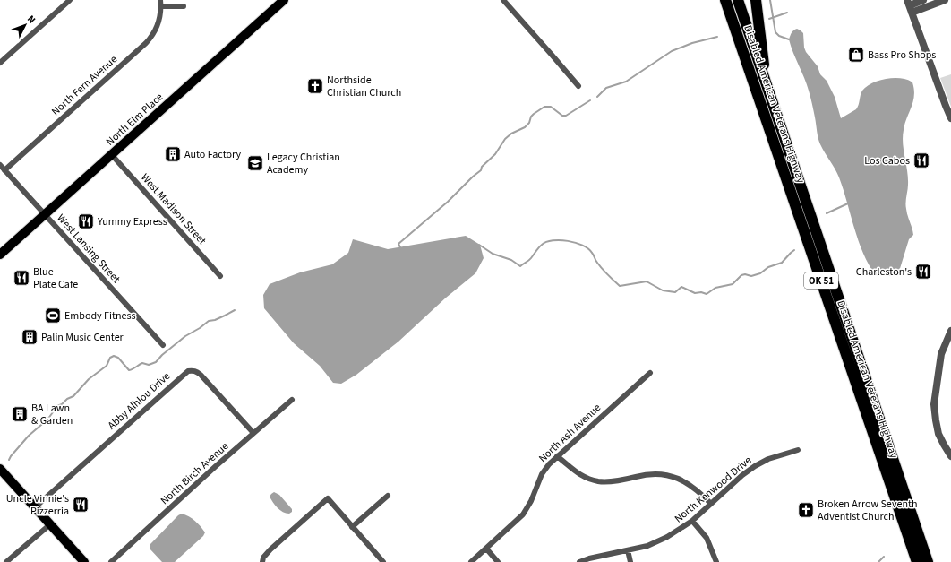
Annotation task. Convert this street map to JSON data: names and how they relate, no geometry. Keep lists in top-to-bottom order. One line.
{"streets":{"highway":["Disabled American Veterans Highway","OK 51"],"main road":["North Elm Place"],"street":["North Fern Avenue","West Madison Street","West Lansing Street","Abby Alhlou Drive","North Ash Avenue","North Birch Avenue","North Kenwood Drive"]},"crossings":[["North Fern Avenue","West Lansing Street"],["North Elm Place","West Madison Street"],["North Elm Place","West Lansing Street"],["Abby Alhlou Drive","North Birch Avenue"]],"places":{"shop":["Bass Pro Shops"],"church":["Northside Christian Church","Broken Arrow Seventh Adventist Church"],"building":["Auto Factory","Palin Music Center","BA Lawn & Garden"],"restaurant":["Los Cabos","Yummy Express","Charleston's","Blue Plate Cafe","Uncle Vinnie's Pizzerria"],"school or university":["Legacy Christian Academy"],"sports":["Embody Fitness"]},"north":"top right"}
